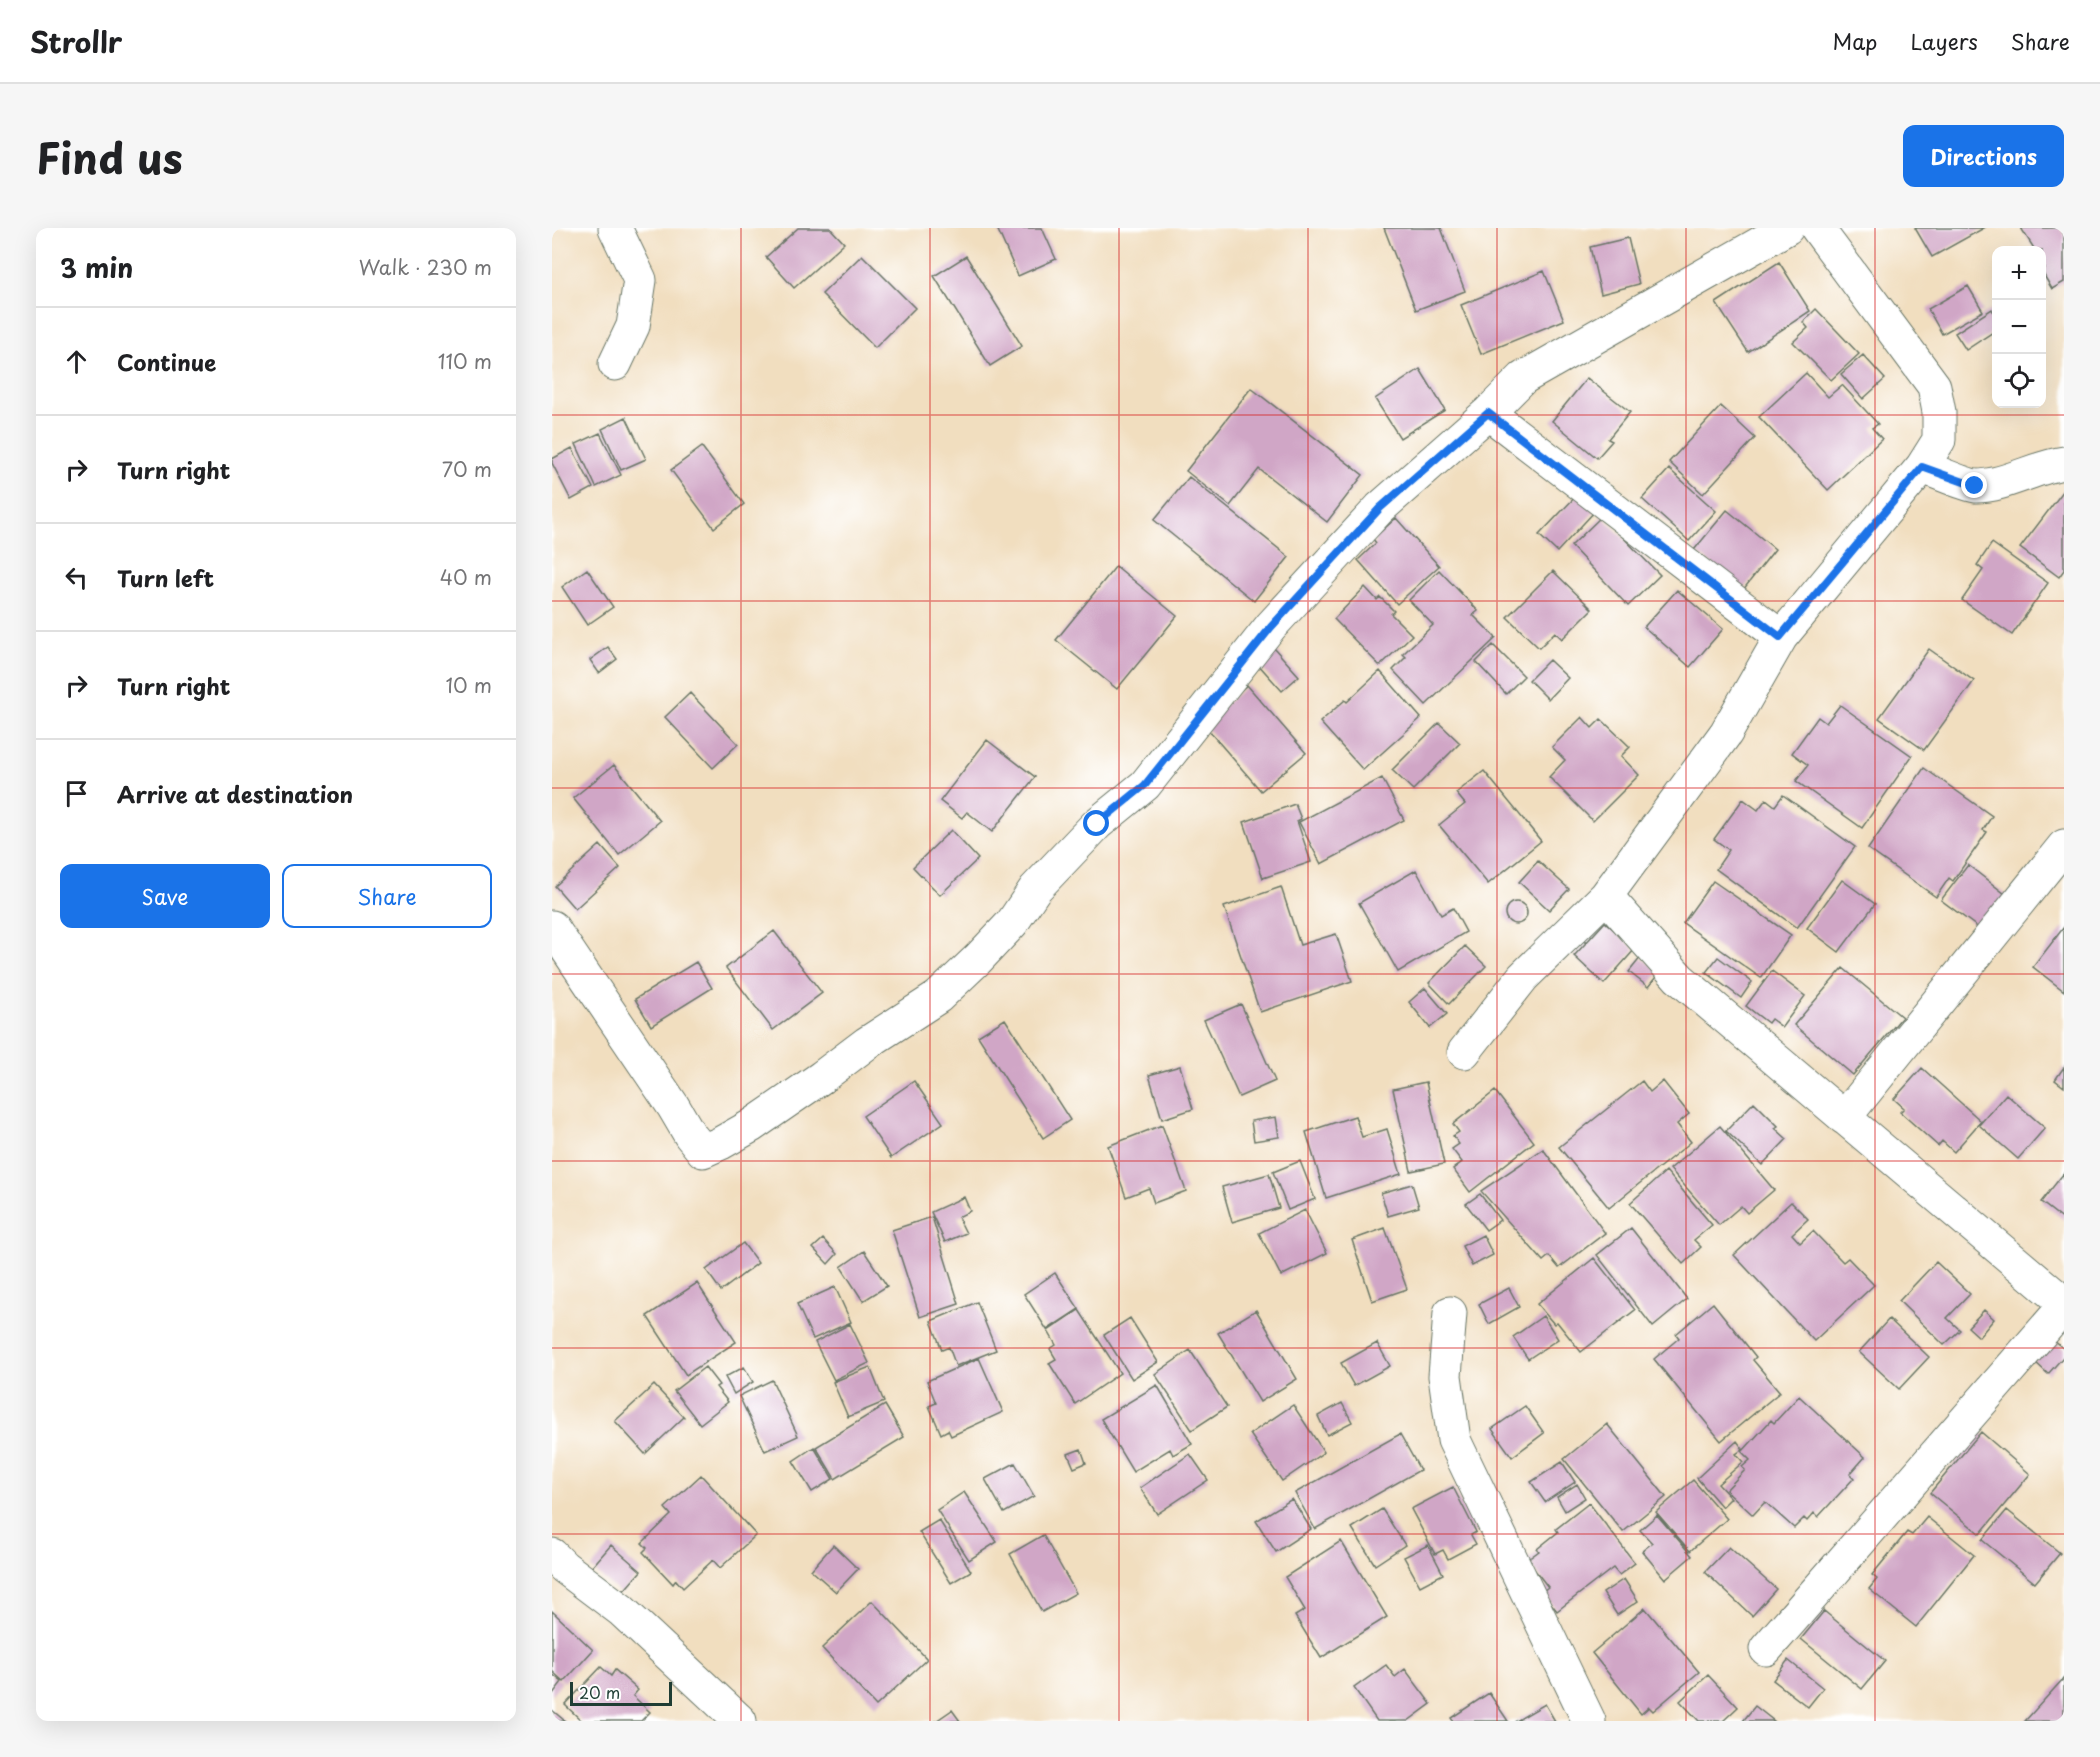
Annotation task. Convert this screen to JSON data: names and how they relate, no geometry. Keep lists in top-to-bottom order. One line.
{"scale_bar":"20 m","page":{"header":"Strollr","nav":["Map","Layers","Share"],"title":"Find us","buttons":["Directions",["Save","Share"]],"heading":["3 min","Walk · 230 m"],"map_buttons":["+","−"],"list":[["Continue","110 m"],["Turn right","70 m"],["Turn left","40 m"],["Turn right","10 m"],"Arrive at destination"],"scale":"20 m"}}
